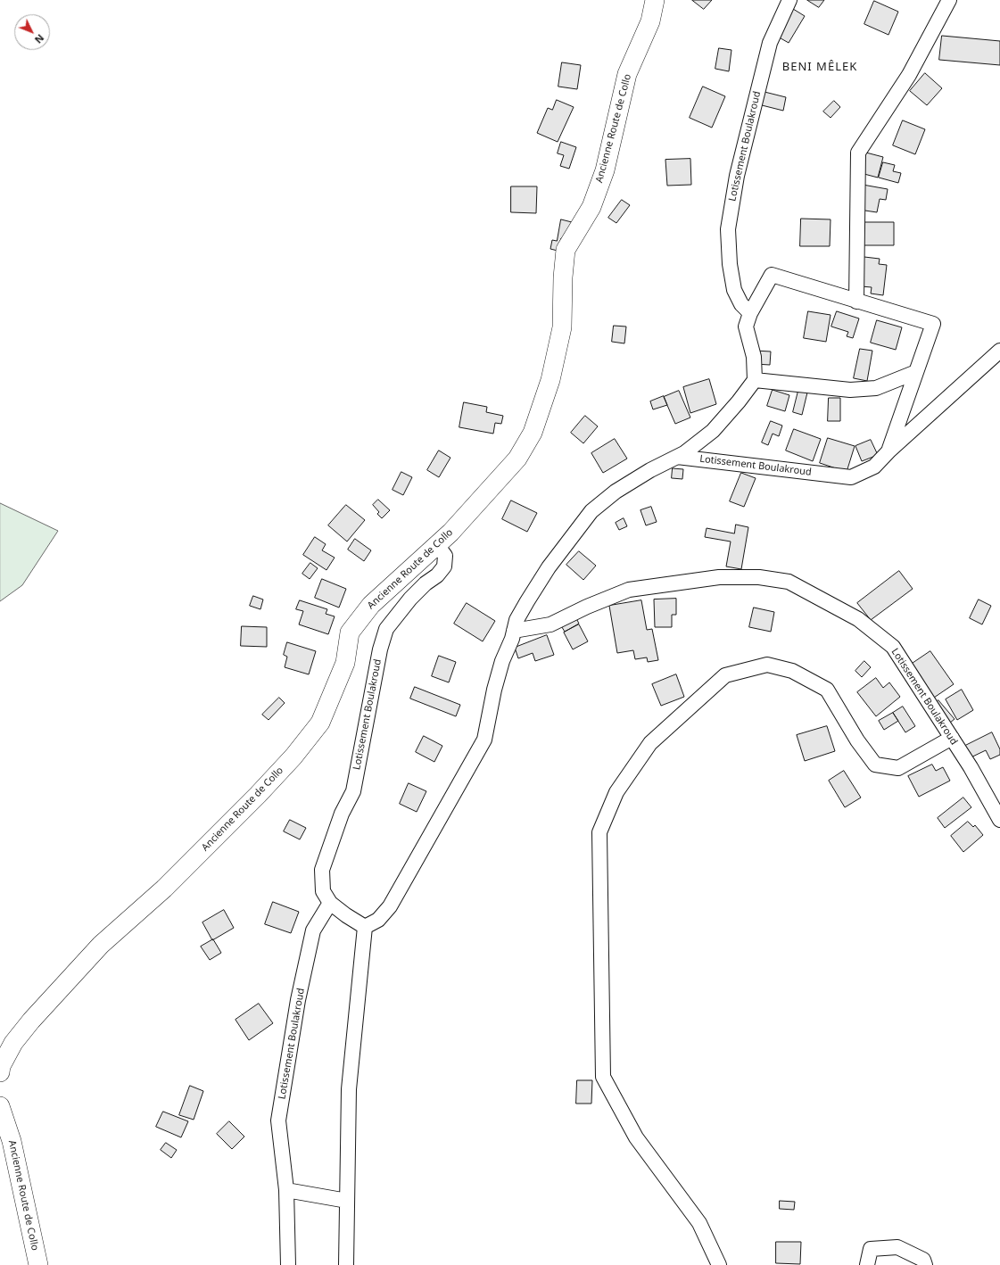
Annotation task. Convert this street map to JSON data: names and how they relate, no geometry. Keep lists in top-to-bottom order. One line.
{"streets":{"main road":["Ancienne Route de Collo"],"street":["Lotissement Boulakroud"]},"crossings":[["Ancienne Route de Collo","Lotissement Boulakroud"]],"districts":["BENI MÊLEK"],"north":"bottom right"}
